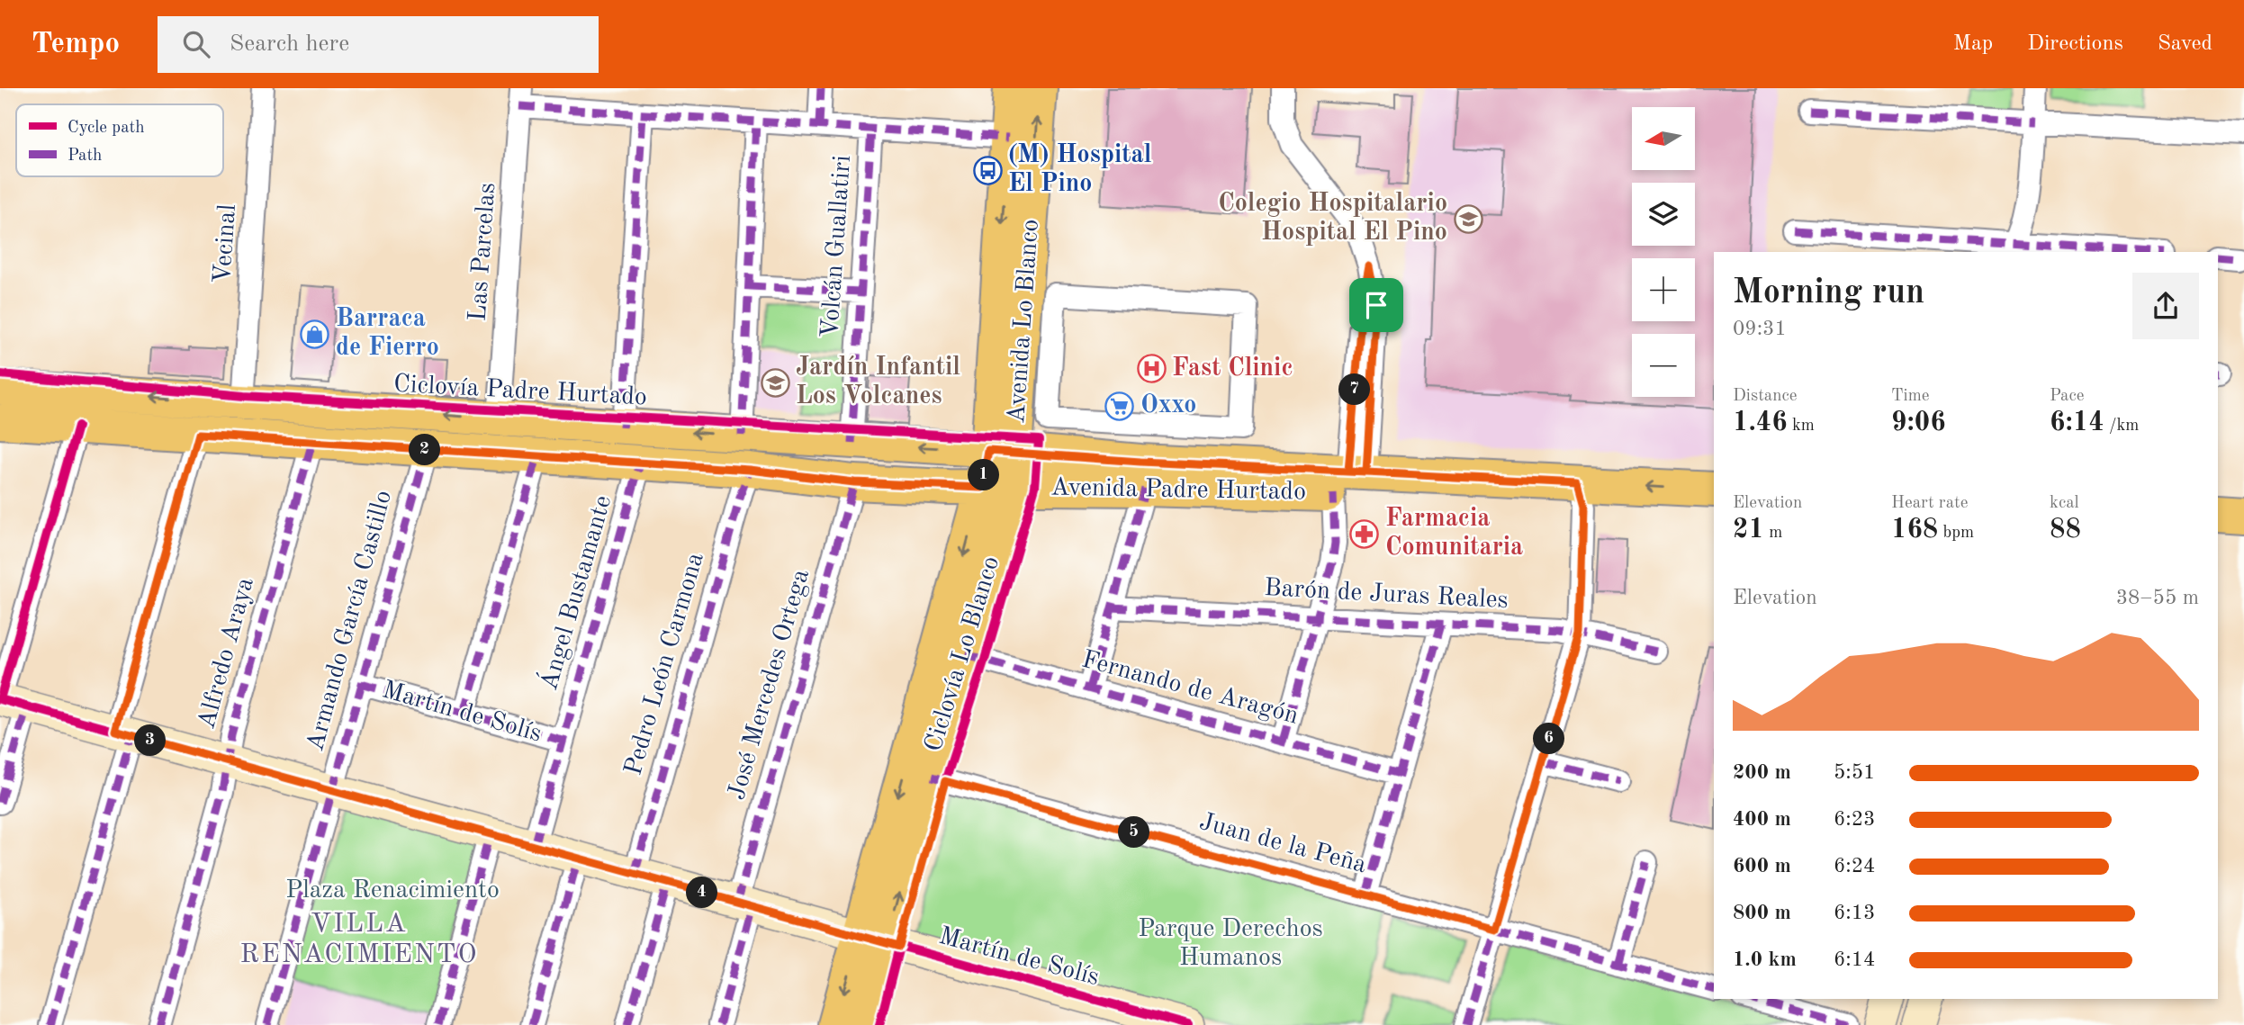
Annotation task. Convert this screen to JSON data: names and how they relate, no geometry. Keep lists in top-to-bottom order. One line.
{"streets":{"main road":["Avenida Lo Blanco","Avenida Padre Hurtado"],"street":["Vecinal","Volcán Guallatiri","Las Parcelas","Ángel Bustamante","Barón de Juras Reales","Armando García Castillo","Alfredo Araya","Pedro León Carmona","José Mercedes Ortega","Fernando de Aragón","Martín de Solís","Juan de la Peña"],"cycle path":["Ciclovía Padre Hurtado"]},"crossings":[["Vecinal","Avenida Padre Hurtado"],["Volcán Guallatiri","Avenida Padre Hurtado"],["Las Parcelas","Avenida Padre Hurtado"],["Avenida Lo Blanco","Avenida Padre Hurtado"],["Avenida Lo Blanco","Fernando de Aragón"],["Avenida Lo Blanco","Martín de Solís"],["Avenida Lo Blanco","Juan de la Peña"],["Avenida Padre Hurtado","Ángel Bustamante"],["Avenida Padre Hurtado","Armando García Castillo"],["Avenida Padre Hurtado","Alfredo Araya"],["Avenida Padre Hurtado","Pedro León Carmona"],["Avenida Padre Hurtado","José Mercedes Ortega"],["Ángel Bustamante","Martín de Solís"],["Armando García Castillo","Martín de Solís"],["Alfredo Araya","Martín de Solís"],["Pedro León Carmona","Martín de Solís"],["José Mercedes Ortega","Martín de Solís"]],"districts":["VILLA RENACIMIENTO"],"parks":["Plaza Renacimiento","Parque Derechos Humanos"],"places":{"bus stop":["(M) Hospital El Pino"],"school or university":["Colegio Hospitalario Hospital El Pino","Jardín Infantil Los Volcanes"],"shop":["Barraca de Fierro"],"hospital":["Fast Clinic"],"supermarket":["Oxxo"],"pharmacy":["Farmacia Comunitaria"]},"legend":["Cycle path","Path"],"north":"left","page":{"header":"Tempo","search":"Search here","nav":["Map","Directions","Saved"],"map_buttons":["+","−"],"heading":["Morning run","09:31"],"stats":[["Distance","1.46 km"],["Time","9:06"],["Pace","6:14 /km"],["Elevation","21 m"],["Heart rate","168 bpm"],["kcal","88"]],"pins":["7","2","1","6","3","5","4"],"chart":["Elevation","38–55 m"],"list":[{"name":"200 m","note":"5:51"},{"name":"400 m","note":"6:23"},{"name":"600 m","note":"6:24"},{"name":"800 m","note":"6:13"},{"name":"1.0 km","note":"6:14"}]}}
